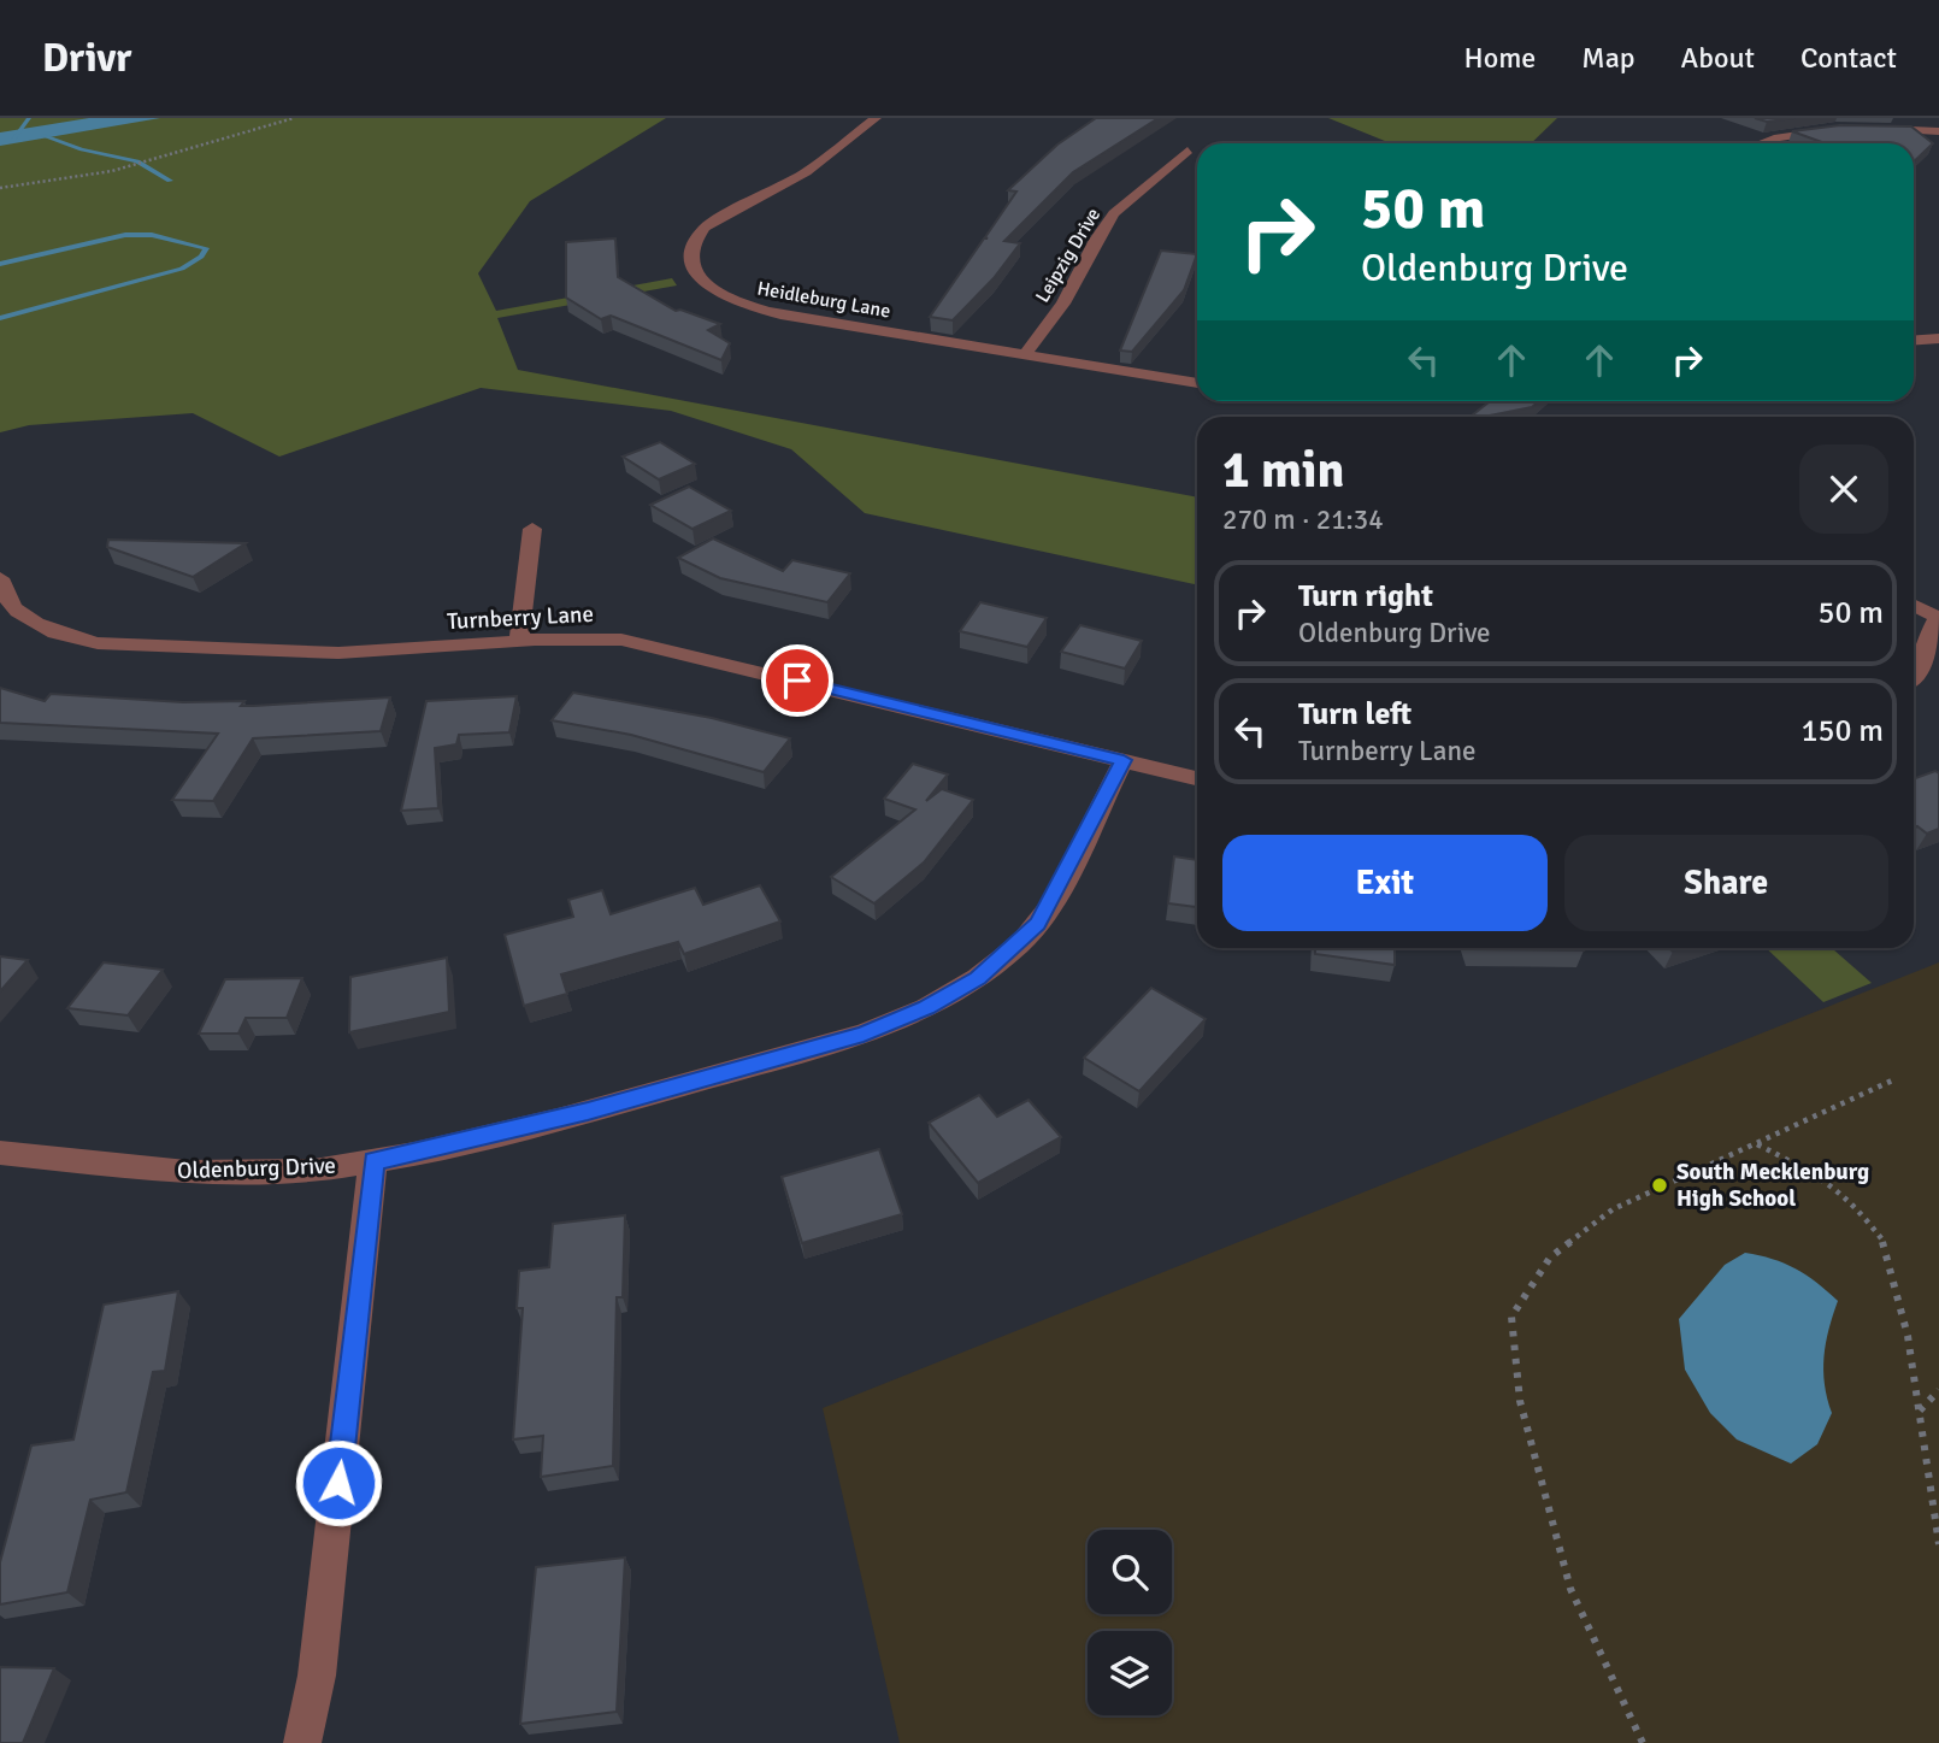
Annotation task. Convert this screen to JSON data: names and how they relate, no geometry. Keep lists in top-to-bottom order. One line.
{"streets":{"street":["Leipzig Drive","Heidleburg Lane","Turnberry Lane","Oldenburg Drive"]},"crossings":[["Leipzig Drive","Heidleburg Lane"],["Turnberry Lane","Oldenburg Drive"]],"places":["South Mecklenburg High School"],"page":{"header":"Drivr","nav":["Home","Map","About","Contact"],"turn":["50 m","Oldenburg Drive"],"heading":["1 min","270 m · 21:34"],"list":[{"name":"Turn right","note":"Oldenburg Drive","value":"50 m"},{"name":"Turn left","note":"Turnberry Lane","value":"150 m"}],"buttons":["Exit","Share"]}}
